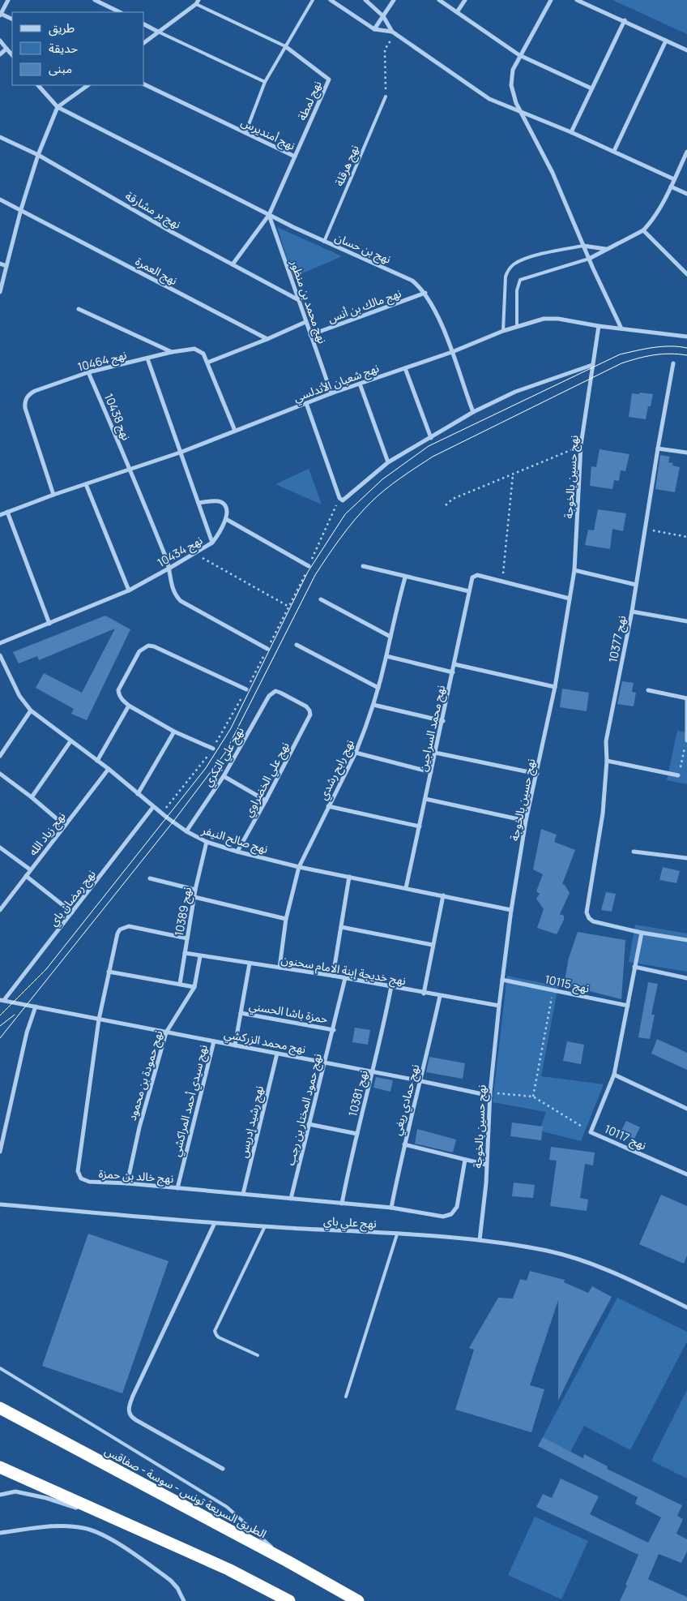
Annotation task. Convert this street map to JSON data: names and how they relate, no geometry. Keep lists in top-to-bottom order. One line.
{"streets":{"highway":["الطريق السريعة تونس - سوسة - صفاقس"],"street":["نهج لمطة","نهج أمنديرس","نهج بر مشارقة","نهج بن حسان","نهج العمرة","نهج محمد بن منظور","نهج مالك بن أنس","نهج 10464","نهج شعبان الأندلسي","نهج 10438","نهج حسين بالخوجة","نهج 10434","نهج 10377","نهج محمد السراجين","نهج علي البكري","نهج رابح رشدي","نهج علي الخضراوي","نهج زياد الله","نهج صالح النيفر","نهج رمضان باي","نهج 10389","نهج خديجة إبنة الامام سحنون","نهج 10115","حمزة باشا الحسني","نهج محمد الزركشي","نهج حمودة بن محمود","نهج 10381","نهج حمادي ريغي","نهج سيدي أحمد المراكشي","نهج حمود المختار بن رجب","نهج رشيد إدريس","نهج 10117","نهج خالد بن حمزة","نهج علي باي"],"lane":["نهج هرقلة"]},"crossings":[["نهج لمطة","نهج أمنديرس"],["نهج أمنديرس","نهج بر مشارقة"],["نهج أمنديرس","نهج بن حسان"],["نهج أمنديرس","نهج محمد بن منظور"],["نهج هرقلة","نهج بن حسان"],["نهج بر مشارقة","نهج محمد بن منظور"],["نهج بن حسان","نهج محمد بن منظور"],["نهج بن حسان","نهج مالك بن أنس"],["نهج بن حسان","نهج شعبان الأندلسي"],["نهج محمد بن منظور","نهج مالك بن أنس"],["نهج محمد بن منظور","نهج شعبان الأندلسي"],["نهج 10464","نهج شعبان الأندلسي"],["نهج 10464","نهج 10438"],["نهج 10464","نهج 10434"],["نهج شعبان الأندلسي","نهج 10438"],["نهج شعبان الأندلسي","نهج حسين بالخوجة"],["نهج شعبان الأندلسي","نهج 10434"],["نهج 10438","نهج 10434"],["نهج حسين بالخوجة","نهج صالح النيفر"],["نهج حسين بالخوجة","نهج خديجة إبنة الامام سحنون"],["نهج حسين بالخوجة","نهج 10115"],["نهج حسين بالخوجة","نهج محمد الزركشي"],["نهج حسين بالخوجة","نهج علي باي"],["نهج 10377","نهج 10117"],["نهج محمد السراجين","نهج صالح النيفر"],["نهج علي البكري","نهج علي الخضراوي"],["نهج علي البكري","نهج صالح النيفر"],["نهج رابح رشدي","نهج صالح النيفر"],["نهج رابح رشدي","نهج خديجة إبنة الامام سحنون"],["نهج علي الخضراوي","نهج صالح النيفر"],["نهج زياد الله","نهج صالح النيفر"],["نهج صالح النيفر","نهج رمضان باي"],["نهج صالح النيفر","نهج 10389"],["نهج رمضان باي","نهج محمد الزركشي"],["نهج 10389","نهج خديجة إبنة الامام سحنون"],["نهج 10389","نهج خالد بن حمزة"],["نهج خديجة إبنة الامام سحنون","نهج حمودة بن محمود"],["نهج خديجة إبنة الامام سحنون","نهج 10381"],["نهج خديجة إبنة الامام سحنون","نهج حمادي ريغي"],["نهج خديجة إبنة الامام سحنون","نهج حمود المختار بن رجب"],["نهج 10115","نهج 10117"],["حمزة باشا الحسني","نهج حمود المختار بن رجب"],["نهج محمد الزركشي","نهج حمودة بن محمود"],["نهج محمد الزركشي","نهج 10381"],["نهج محمد الزركشي","نهج حمادي ريغي"],["نهج محمد الزركشي","نهج سيدي أحمد المراكشي"],["نهج محمد الزركشي","نهج حمود المختار بن رجب"],["نهج محمد الزركشي","نهج رشيد إدريس"],["نهج محمد الزركشي","نهج خالد بن حمزة"],["نهج حمودة بن محمود","نهج خالد بن حمزة"],["نهج 10381","نهج خالد بن حمزة"],["نهج حمادي ريغي","نهج خالد بن حمزة"],["نهج سيدي أحمد المراكشي","نهج خالد بن حمزة"],["نهج حمود المختار بن رجب","نهج خالد بن حمزة"],["نهج رشيد إدريس","نهج خالد بن حمزة"]],"legend":["طريق","حديقة","مبنى"]}
